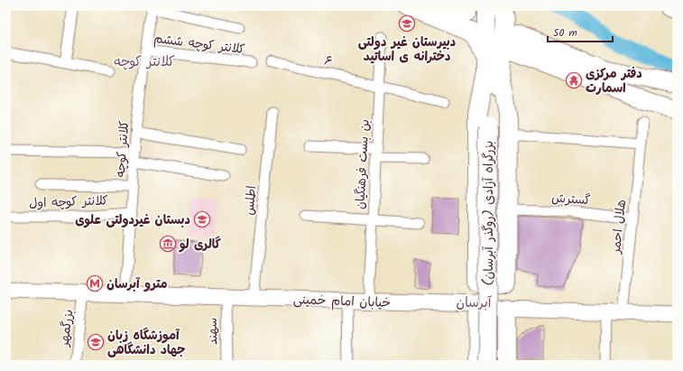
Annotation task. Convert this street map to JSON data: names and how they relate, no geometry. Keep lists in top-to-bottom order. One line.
{"streets":{"highway":["بزرگراه آزادی (روگذر آبرسان)"],"main road":["خیابان امام خمینی"],"street":["کلانتر کوچه ششم","۶","کلانتر کوچه","بن بست فرهنگیان","گسترش","اطلس","کلانتر کوچه اول","هلال احمر","بزرگمهر","سهند"]},"crossings":[["کلانتر کوچه ششم","کلانتر کوچه"],["۶","بن بست فرهنگیان"],["کلانتر کوچه","کلانتر کوچه اول"],["کلانتر کوچه","خیابان امام خمینی"],["بن بست فرهنگیان","خیابان امام خمینی"],["گسترش","هلال احمر"],["اطلس","خیابان امام خمینی"],["هلال احمر","خیابان امام خمینی"],["خیابان امام خمینی","بزرگمهر"],["خیابان امام خمینی","سهند"]],"districts":["کلانتر کوچه","آبرسان"],"places":{"school or university":["دبیرستان غیر دولتی دخترانه ی اساتید","دبستان غیردولتی علوی","آموزشگاه زبان جهاد دانشگاهی"],"temple":["دفتر مرکزی اسمارت"],"museum":["گالری لو"],"metro station":["مترو آبرسان"]},"scale_bar":"50 m"}
